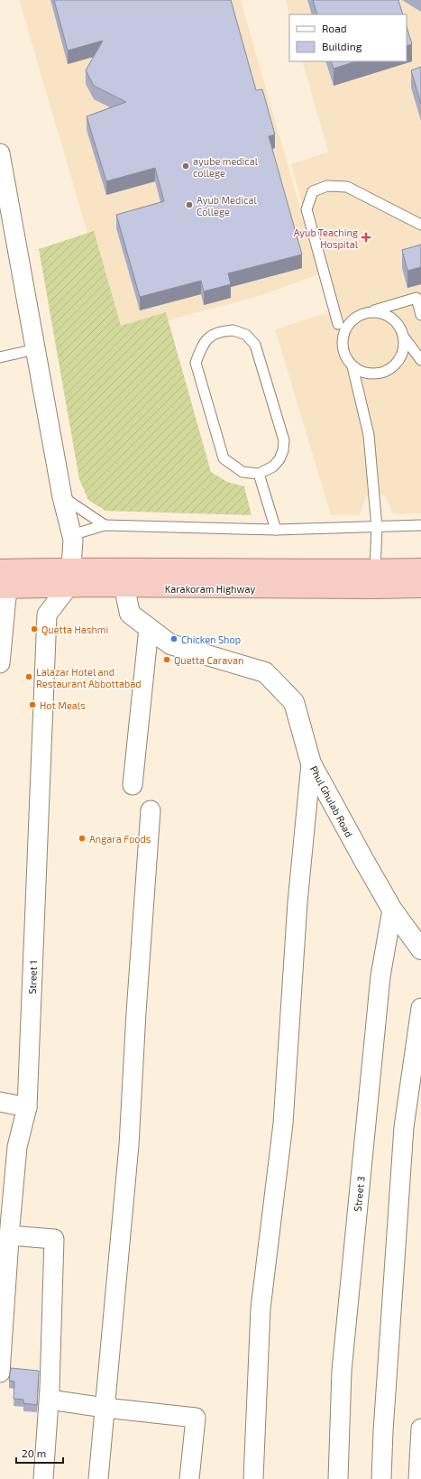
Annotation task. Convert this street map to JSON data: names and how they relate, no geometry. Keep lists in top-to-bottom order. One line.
{"streets":{"highway":["Karakoram Highway"],"street":["Phul Ghulab Road","Street 1","Street 3"]},"crossings":[["Karakoram Highway","Phul Ghulab Road"],["Karakoram Highway","Street 1"],["Phul Ghulab Road","Street 3"]],"places":{"other":["ayube medical college","Ayub Medical College","Quetta Hashmi","Chicken Shop","Quetta Caravan","Lalazar Hotel and Restaurant Abbottabad","Hot Meals","Angara Foods"],"health":["Ayub Teaching Hospital"]},"legend":["Road","Building"],"scale_bar":"20 m"}
